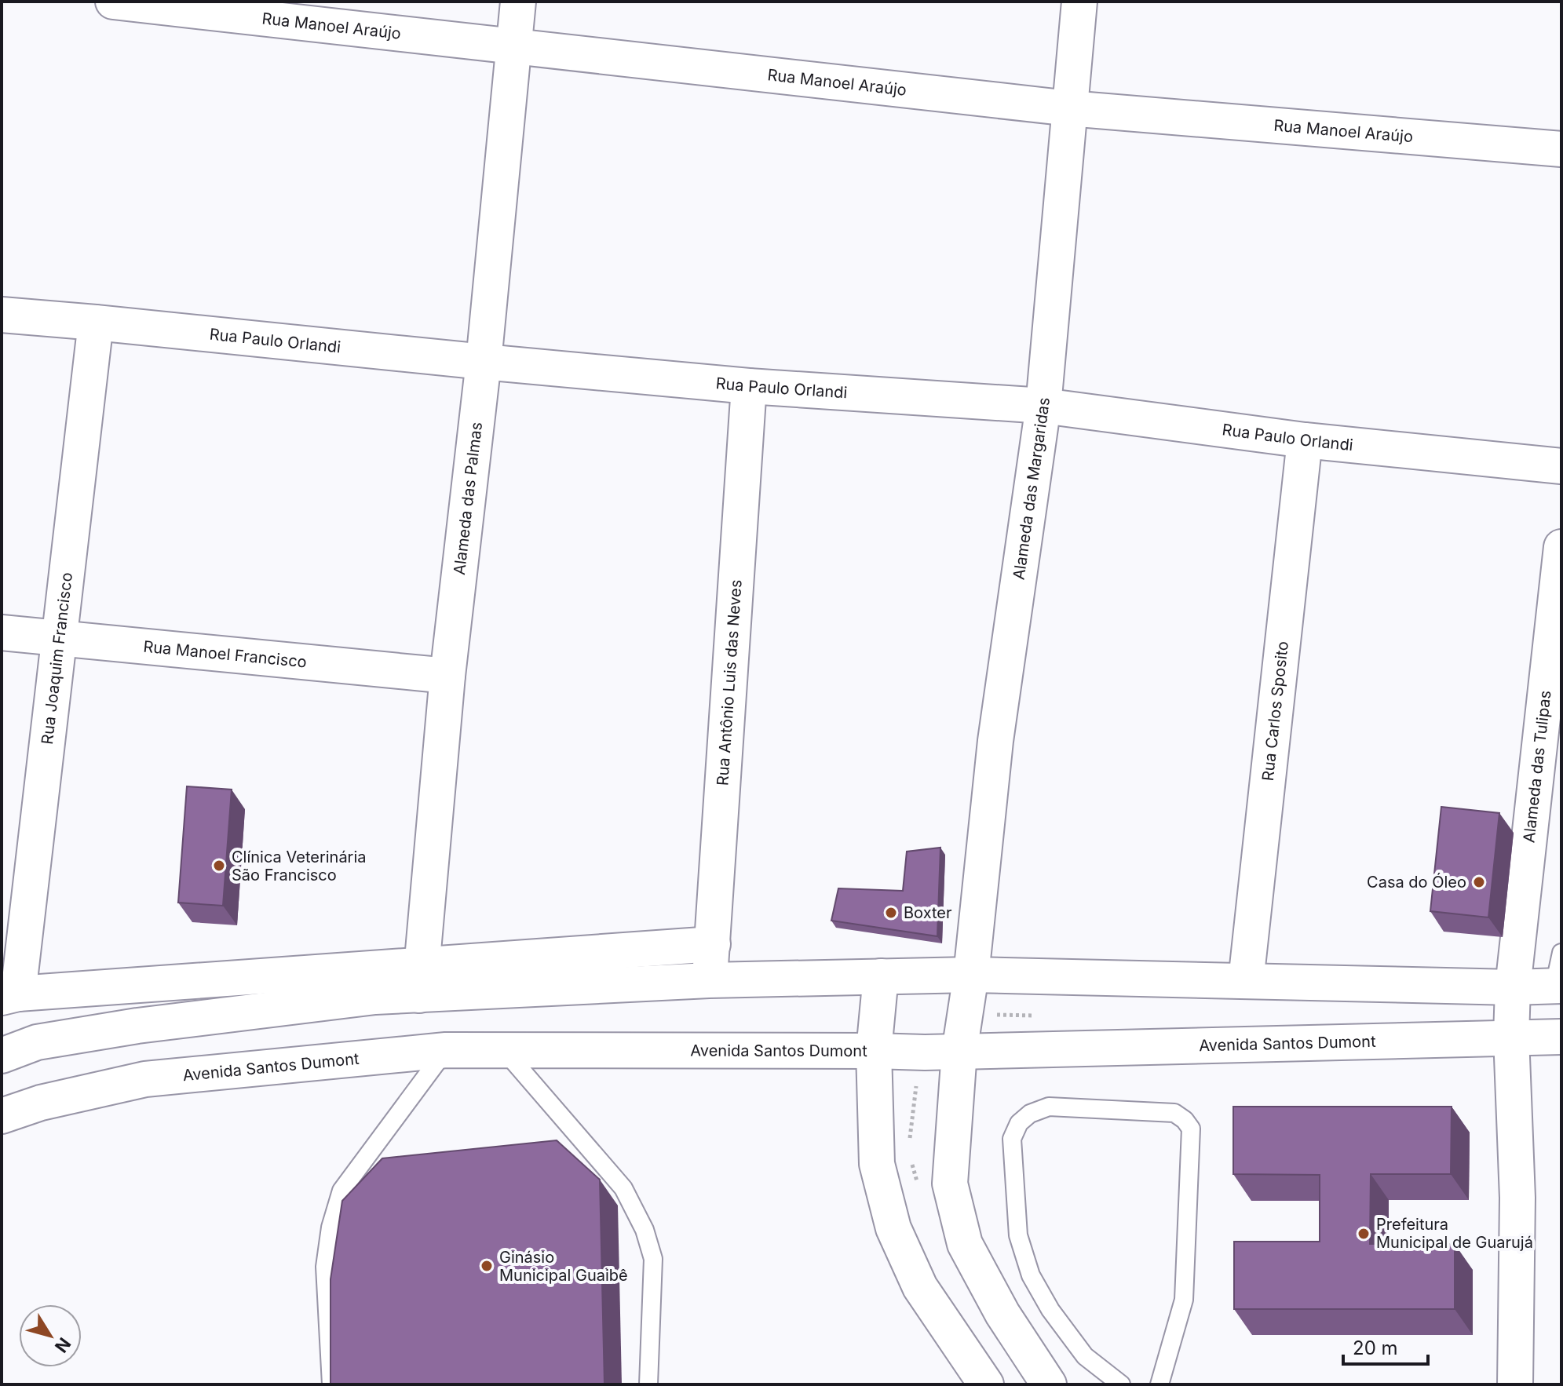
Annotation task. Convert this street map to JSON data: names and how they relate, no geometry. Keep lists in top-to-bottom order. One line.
{"streets":{"street":["Rua Manoel Araújo","Rua Paulo Orlandi","Alameda das Margaridas","Alameda das Palmas","Rua Manoel Francisco","Rua Joaquim Francisco","Rua Antônio Luis das Neves","Rua Carlos Sposito","Alameda das Tulipas","Avenida Santos Dumont"]},"crossings":[["Rua Manoel Araújo","Alameda das Margaridas"],["Rua Manoel Araújo","Alameda das Palmas"],["Rua Paulo Orlandi","Alameda das Margaridas"],["Rua Paulo Orlandi","Alameda das Palmas"],["Rua Paulo Orlandi","Rua Joaquim Francisco"],["Rua Paulo Orlandi","Rua Antônio Luis das Neves"],["Rua Paulo Orlandi","Rua Carlos Sposito"],["Alameda das Margaridas","Avenida Santos Dumont"],["Alameda das Palmas","Rua Manoel Francisco"],["Rua Manoel Francisco","Rua Joaquim Francisco"],["Alameda das Tulipas","Avenida Santos Dumont"]],"places":["Clínica Veterinária São Francisco","Casa do Óleo","Boxter","Prefeitura Municipal de Guarujá","Ginásio Municipal Guaibê"],"scale_bar":"20 m","north":"bottom right"}
